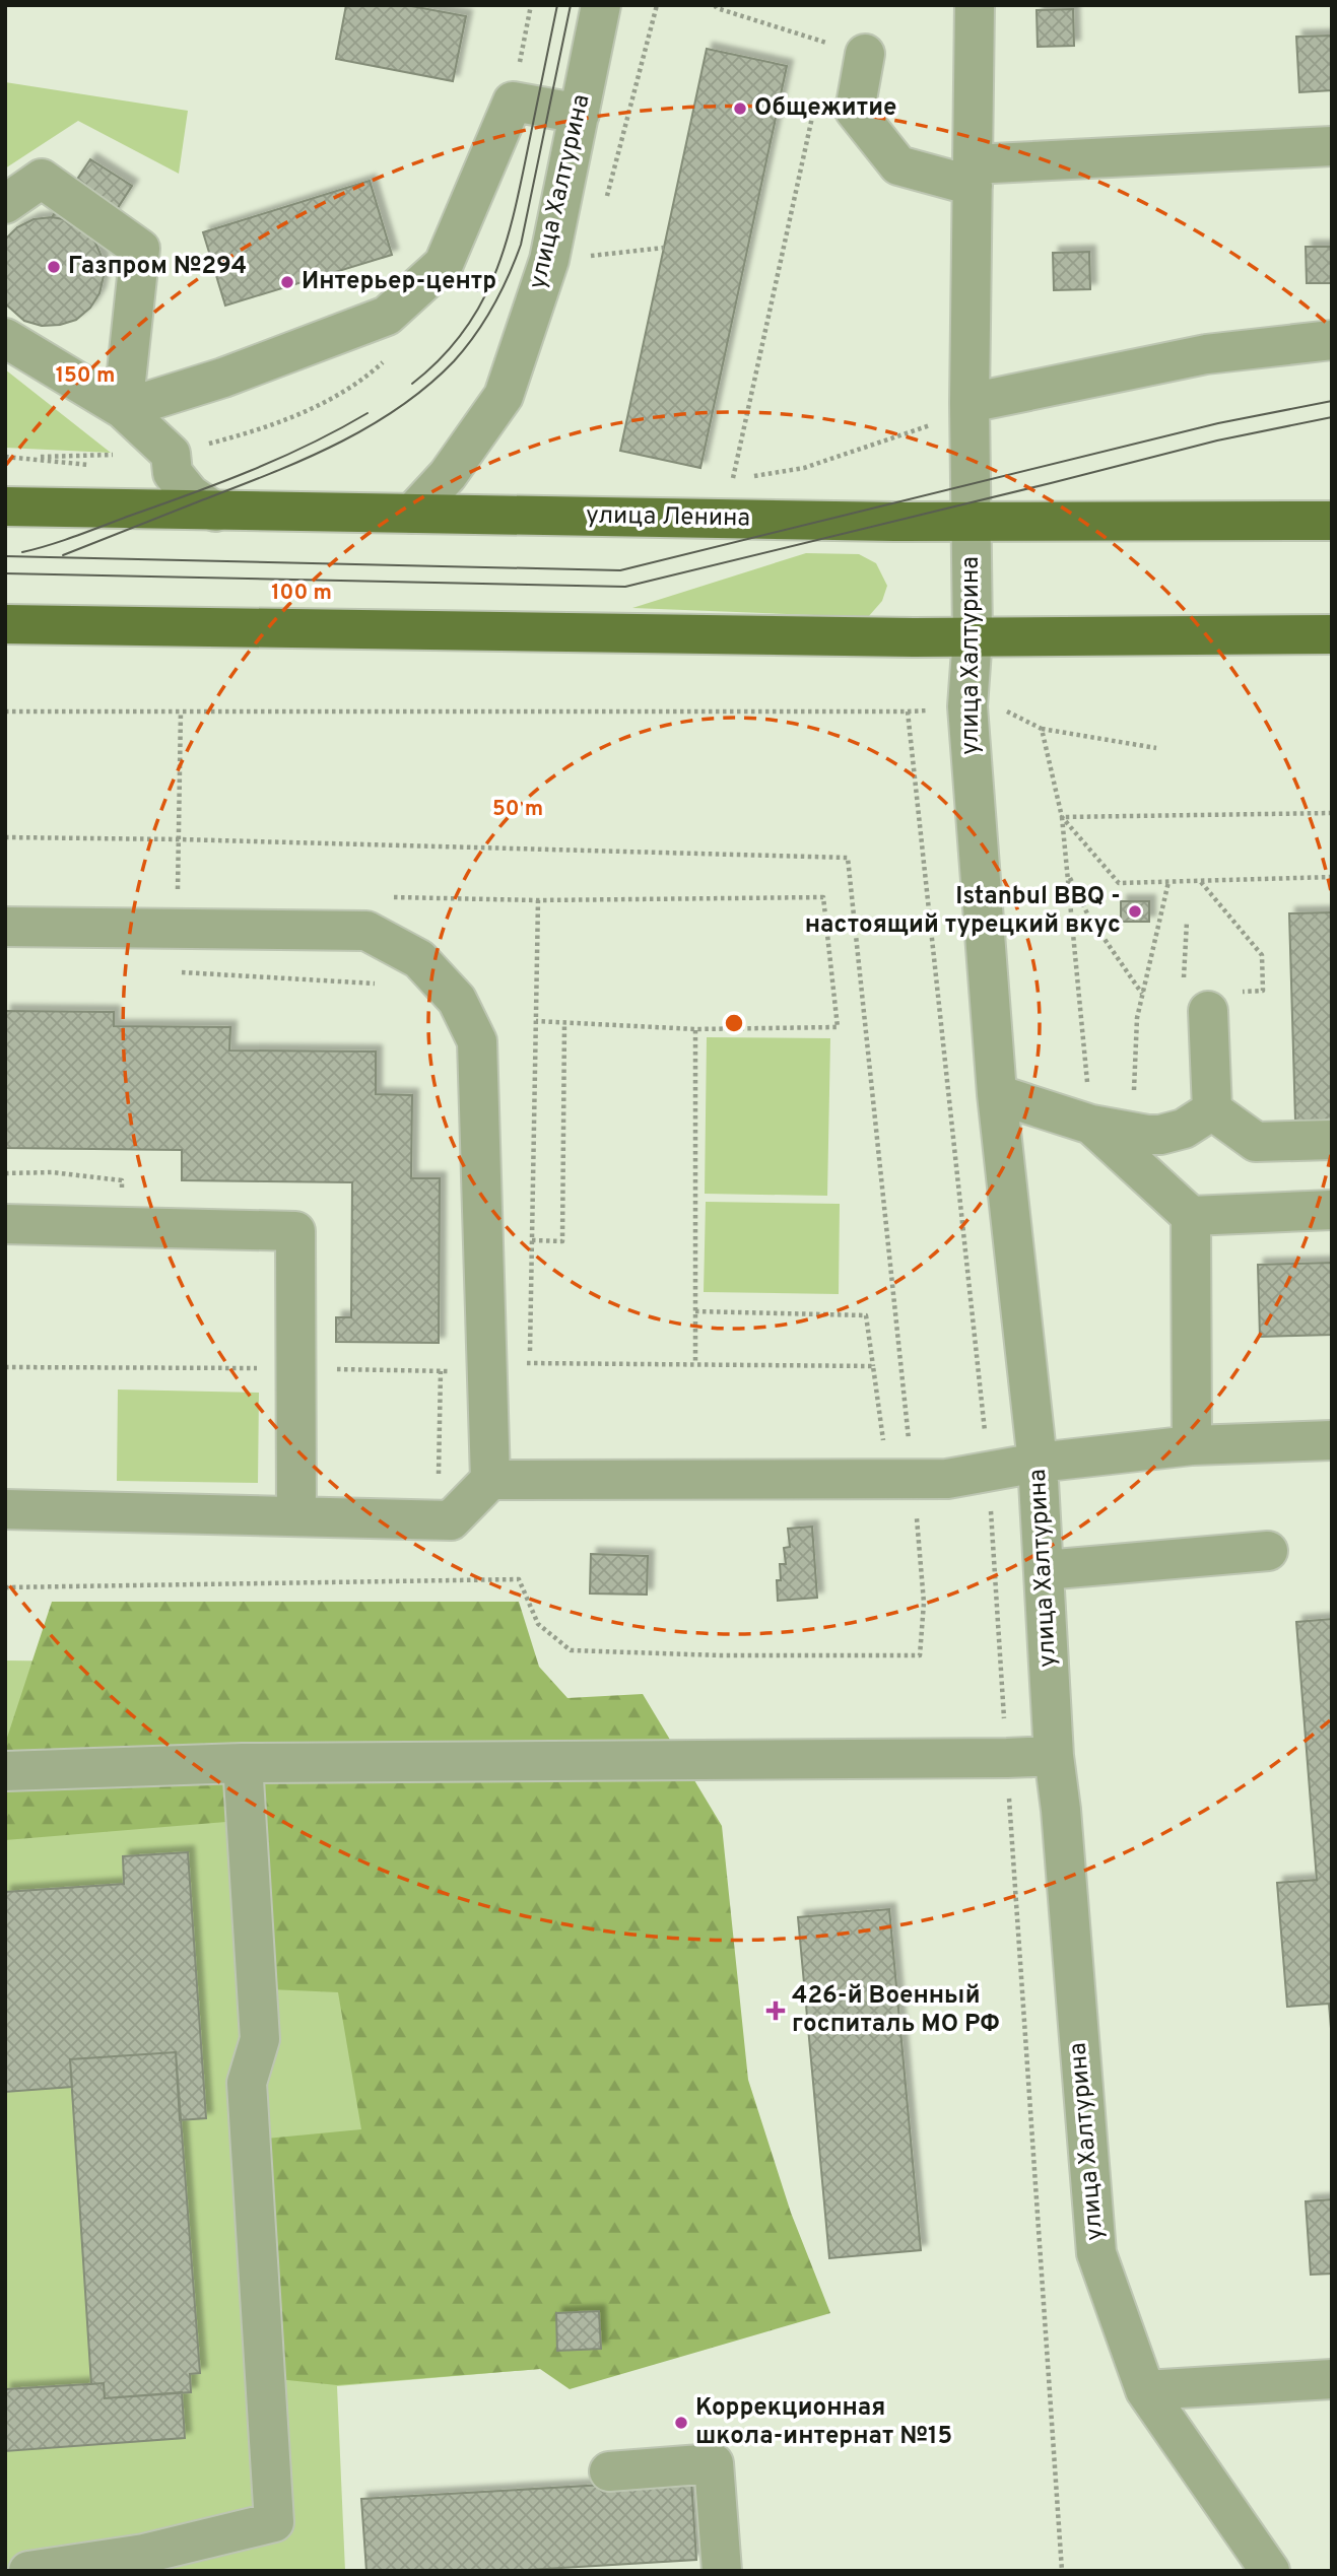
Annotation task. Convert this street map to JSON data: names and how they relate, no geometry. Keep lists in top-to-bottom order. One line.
{"streets":{"main road":["улица Ленина"],"street":["улица Халтурина"]},"crossings":[["улица Халтурина","улица Ленина"]],"places":{"other":["Общежитие","Газпром №294","Интерьер-центр","Istanbul BBQ - настоящий турецкий вкус","Коррекционная школа-интернат №15"],"health":["426-й Военный госпиталь МО РФ"]},"rings":["150 m","100 m","50 m"]}
